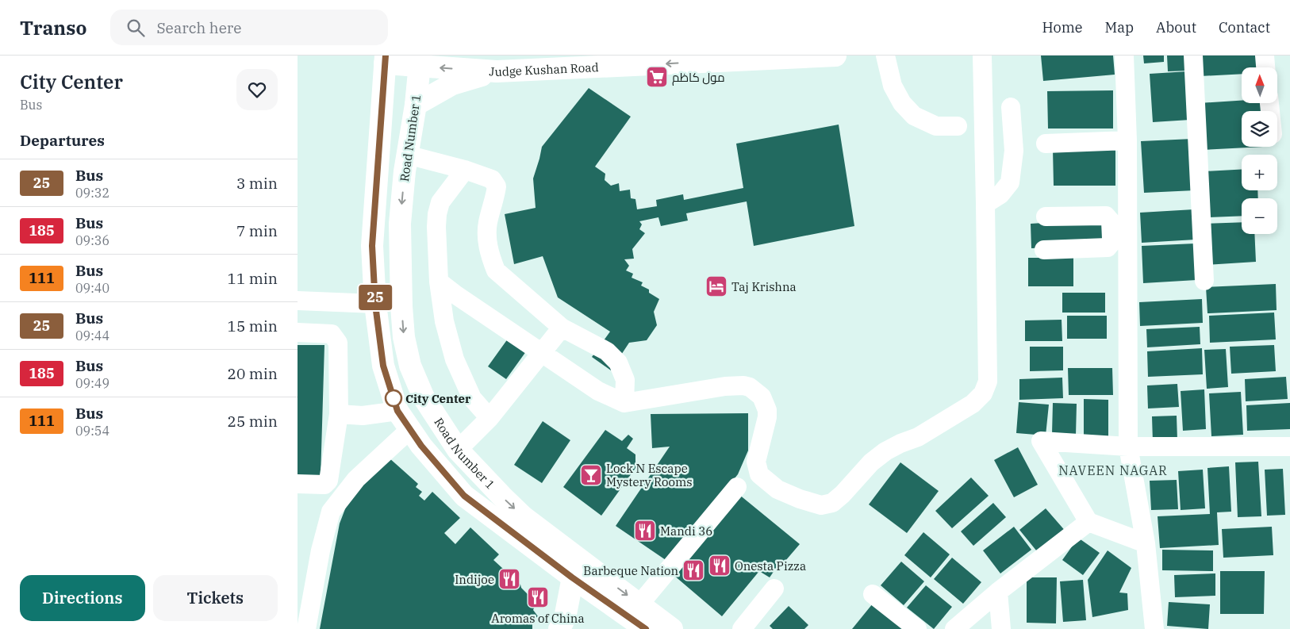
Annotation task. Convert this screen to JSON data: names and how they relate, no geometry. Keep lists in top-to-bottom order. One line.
{"streets":{"main road":["Judge Kushan Road","Road Number 1"]},"crossings":[["Judge Kushan Road","Road Number 1"]],"one_way":["Judge Kushan Road"],"districts":["NAVEEN NAGAR"],"places":{"supermarket":["مول كاظم"],"hotel":["Taj Krishna"],"other":["City Center"],"bar":["Lock N Escape Mystery Rooms"],"restaurant":["Mandi 36","Onesta Pizza","Barbeque Nation","Indijoe","Aromas of China"]},"lines":["bus line 25"],"north":"top","page":{"header":"Transo","search":"Search here","nav":["Home","Map","About","Contact"],"heading":[["City Center","Bus"],"Departures"],"on_map":"25","map_buttons":["+","−"],"list":[{"mark":"25","name":"Bus","note":"09:32","value":"3 min"},{"mark":"185","name":"Bus","note":"09:36","value":"7 min"},{"mark":"111","name":"Bus","note":"09:40","value":"11 min"},{"mark":"25","name":"Bus","note":"09:44","value":"15 min"},{"mark":"185","name":"Bus","note":"09:49","value":"20 min"},{"mark":"111","name":"Bus","note":"09:54","value":"25 min"}],"buttons":["Directions","Tickets"]}}
